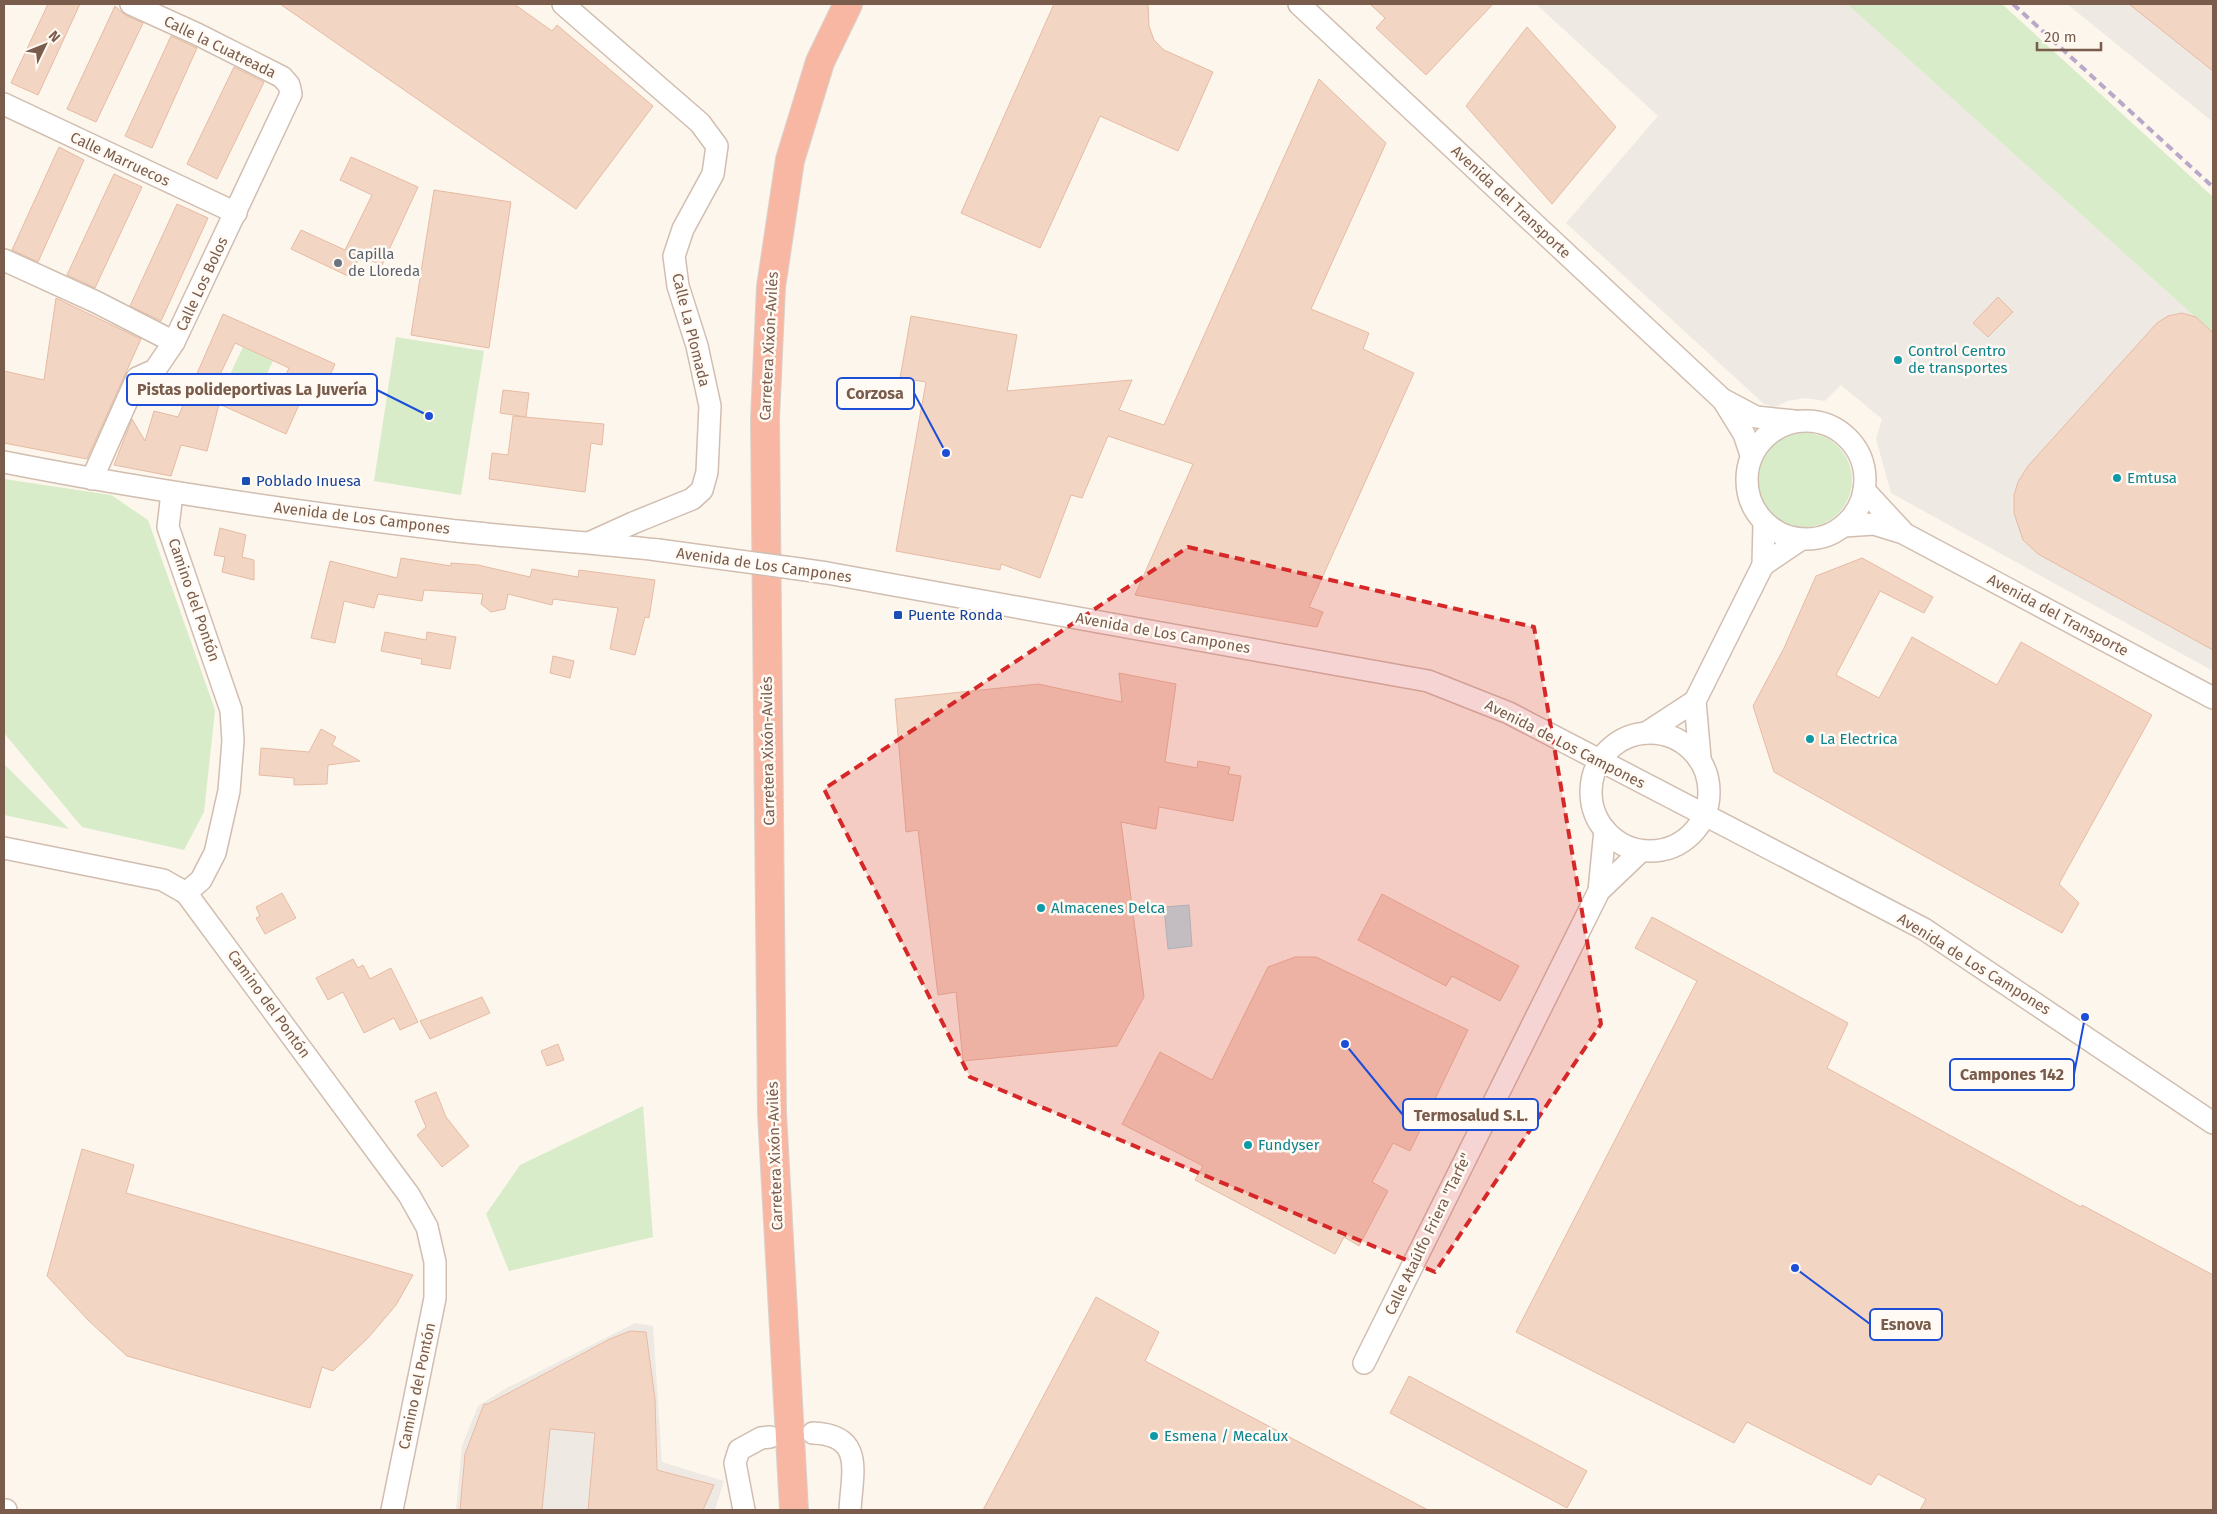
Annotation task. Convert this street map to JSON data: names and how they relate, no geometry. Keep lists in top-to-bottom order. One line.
{"streets":{"highway":["Carretera Xixón-Avilés"],"street":["Calle la Cuatreada","Calle Marruecos","Avenida del Transporte","Calle Los Bolos","Calle La Plomada","Avenida de Los Campones","Camino del Pontón","Calle Ataúlfo Friera \"Tarfe\""]},"crossings":[["Calle la Cuatreada","Calle Los Bolos"],["Calle Marruecos","Calle Los Bolos"],["Calle Los Bolos","Avenida de Los Campones"],["Calle La Plomada","Avenida de Los Campones"],["Avenida de Los Campones","Camino del Pontón"]],"places":{"other":["Capilla de Lloreda","Control Centro de transportes","Pistas polideportivas La Juvería","Corzosa","Emtusa","La Electrica","Almacenes Delca","Campones 142","Termosalud S.L.","Fundyser","Esnova","Esmena / Mecalux"],"transit":["Poblado Inuesa","Puente Ronda"]},"scale_bar":"20 m","north":"top right"}
